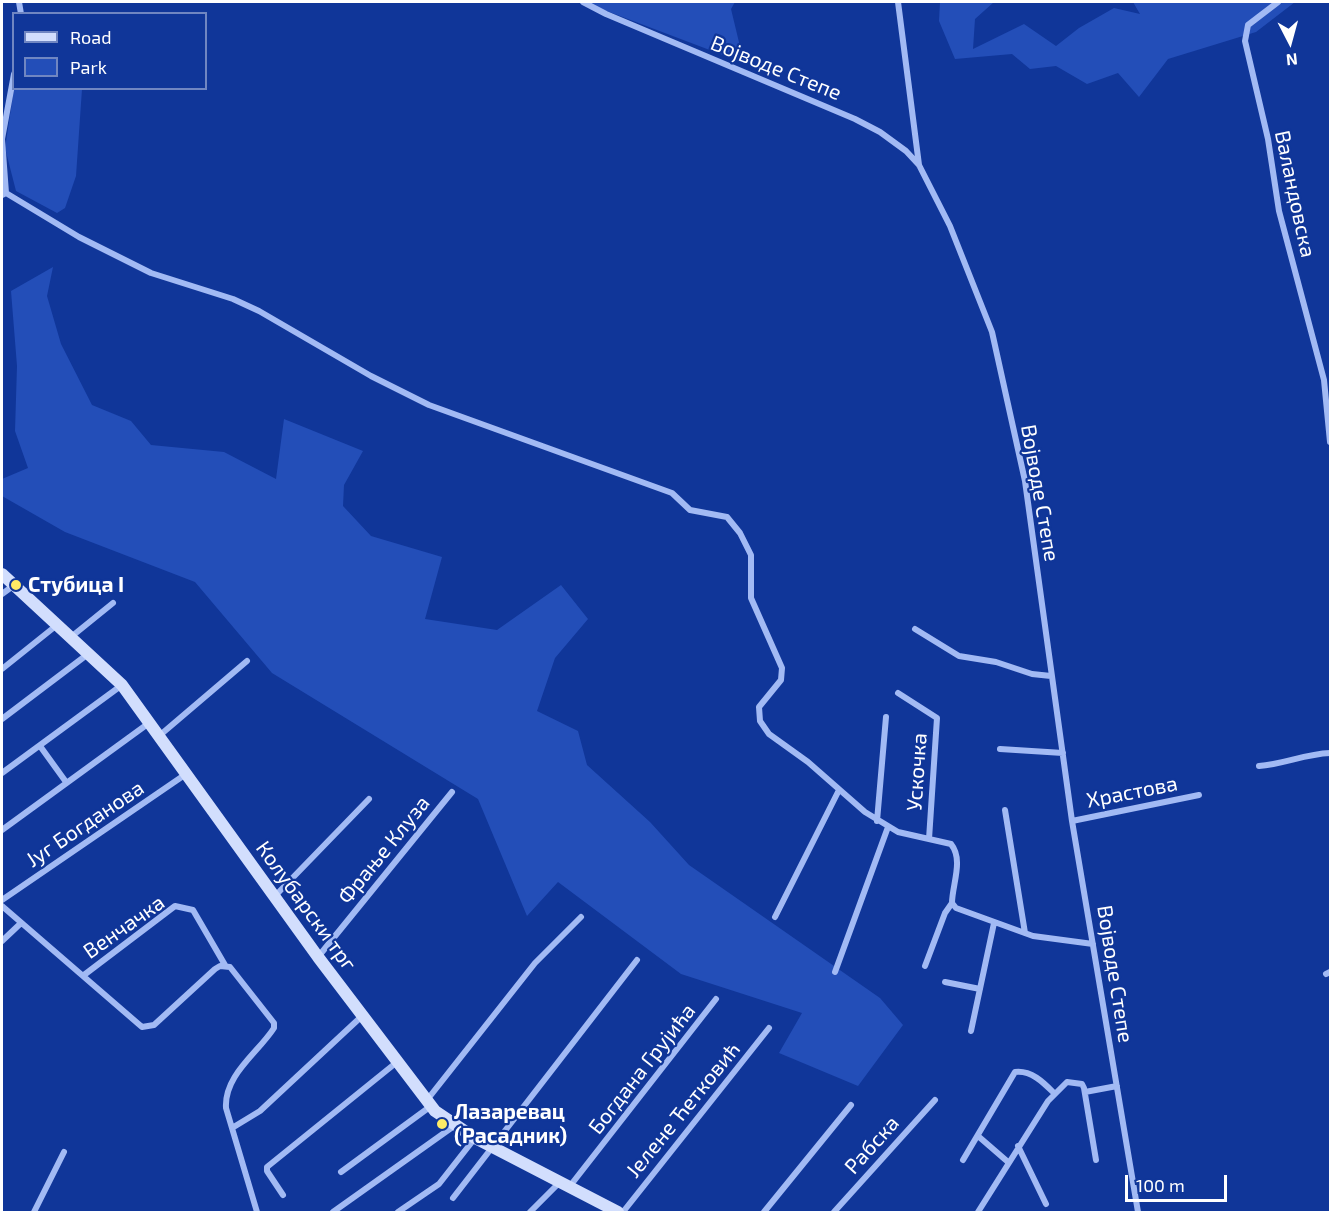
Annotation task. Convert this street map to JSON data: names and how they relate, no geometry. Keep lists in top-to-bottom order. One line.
{"streets":{"street":["Војводе Степе","Валандовска","Ускочка","Храстова","Југ Богданова","Фрање Клуза","Колубарски трг","Венчачка","Богдана Грујића","Јелене Ћетковић","Рабска"]},"crossings":[["Војводе Степе","Храстова"],["Југ Богданова","Колубарски трг"],["Фрање Клуза","Колубарски трг"],["Колубарски трг","Богдана Грујића"]],"places":["Стубица I","Лазаревац (Расадник)"],"legend":["Road","Park"],"scale_bar":"100 m","north":"bottom"}
